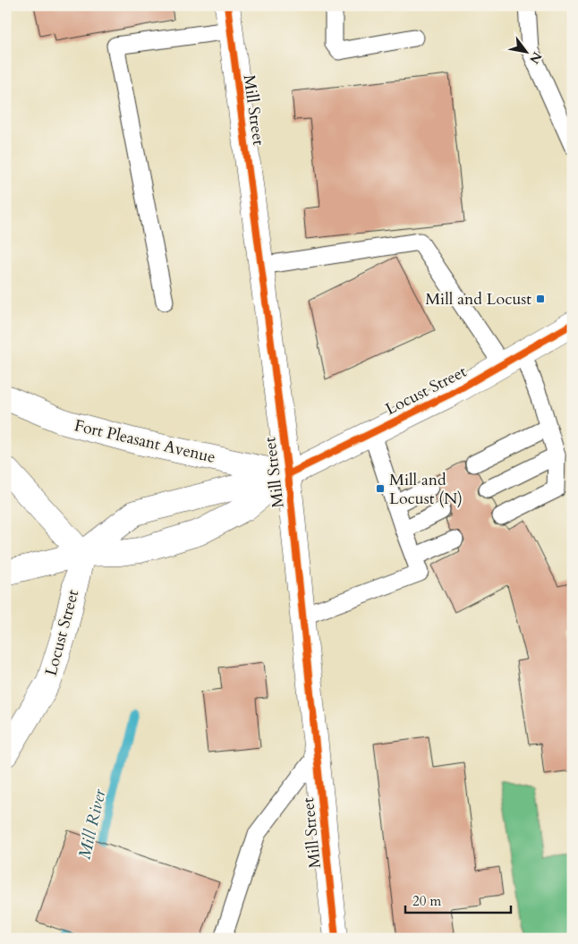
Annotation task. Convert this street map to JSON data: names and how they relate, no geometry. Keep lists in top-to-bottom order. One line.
{"streets":{"street":["Mill Street","Locust Street","Fort Pleasant Avenue"]},"crossings":[["Mill Street","Locust Street"],["Mill Street","Fort Pleasant Avenue"],["Locust Street","Fort Pleasant Avenue"]],"water":["Mill River"],"places":{"transit":["Mill and Locust","Mill and Locust (N)"]},"scale_bar":"20 m","north":"bottom right"}
